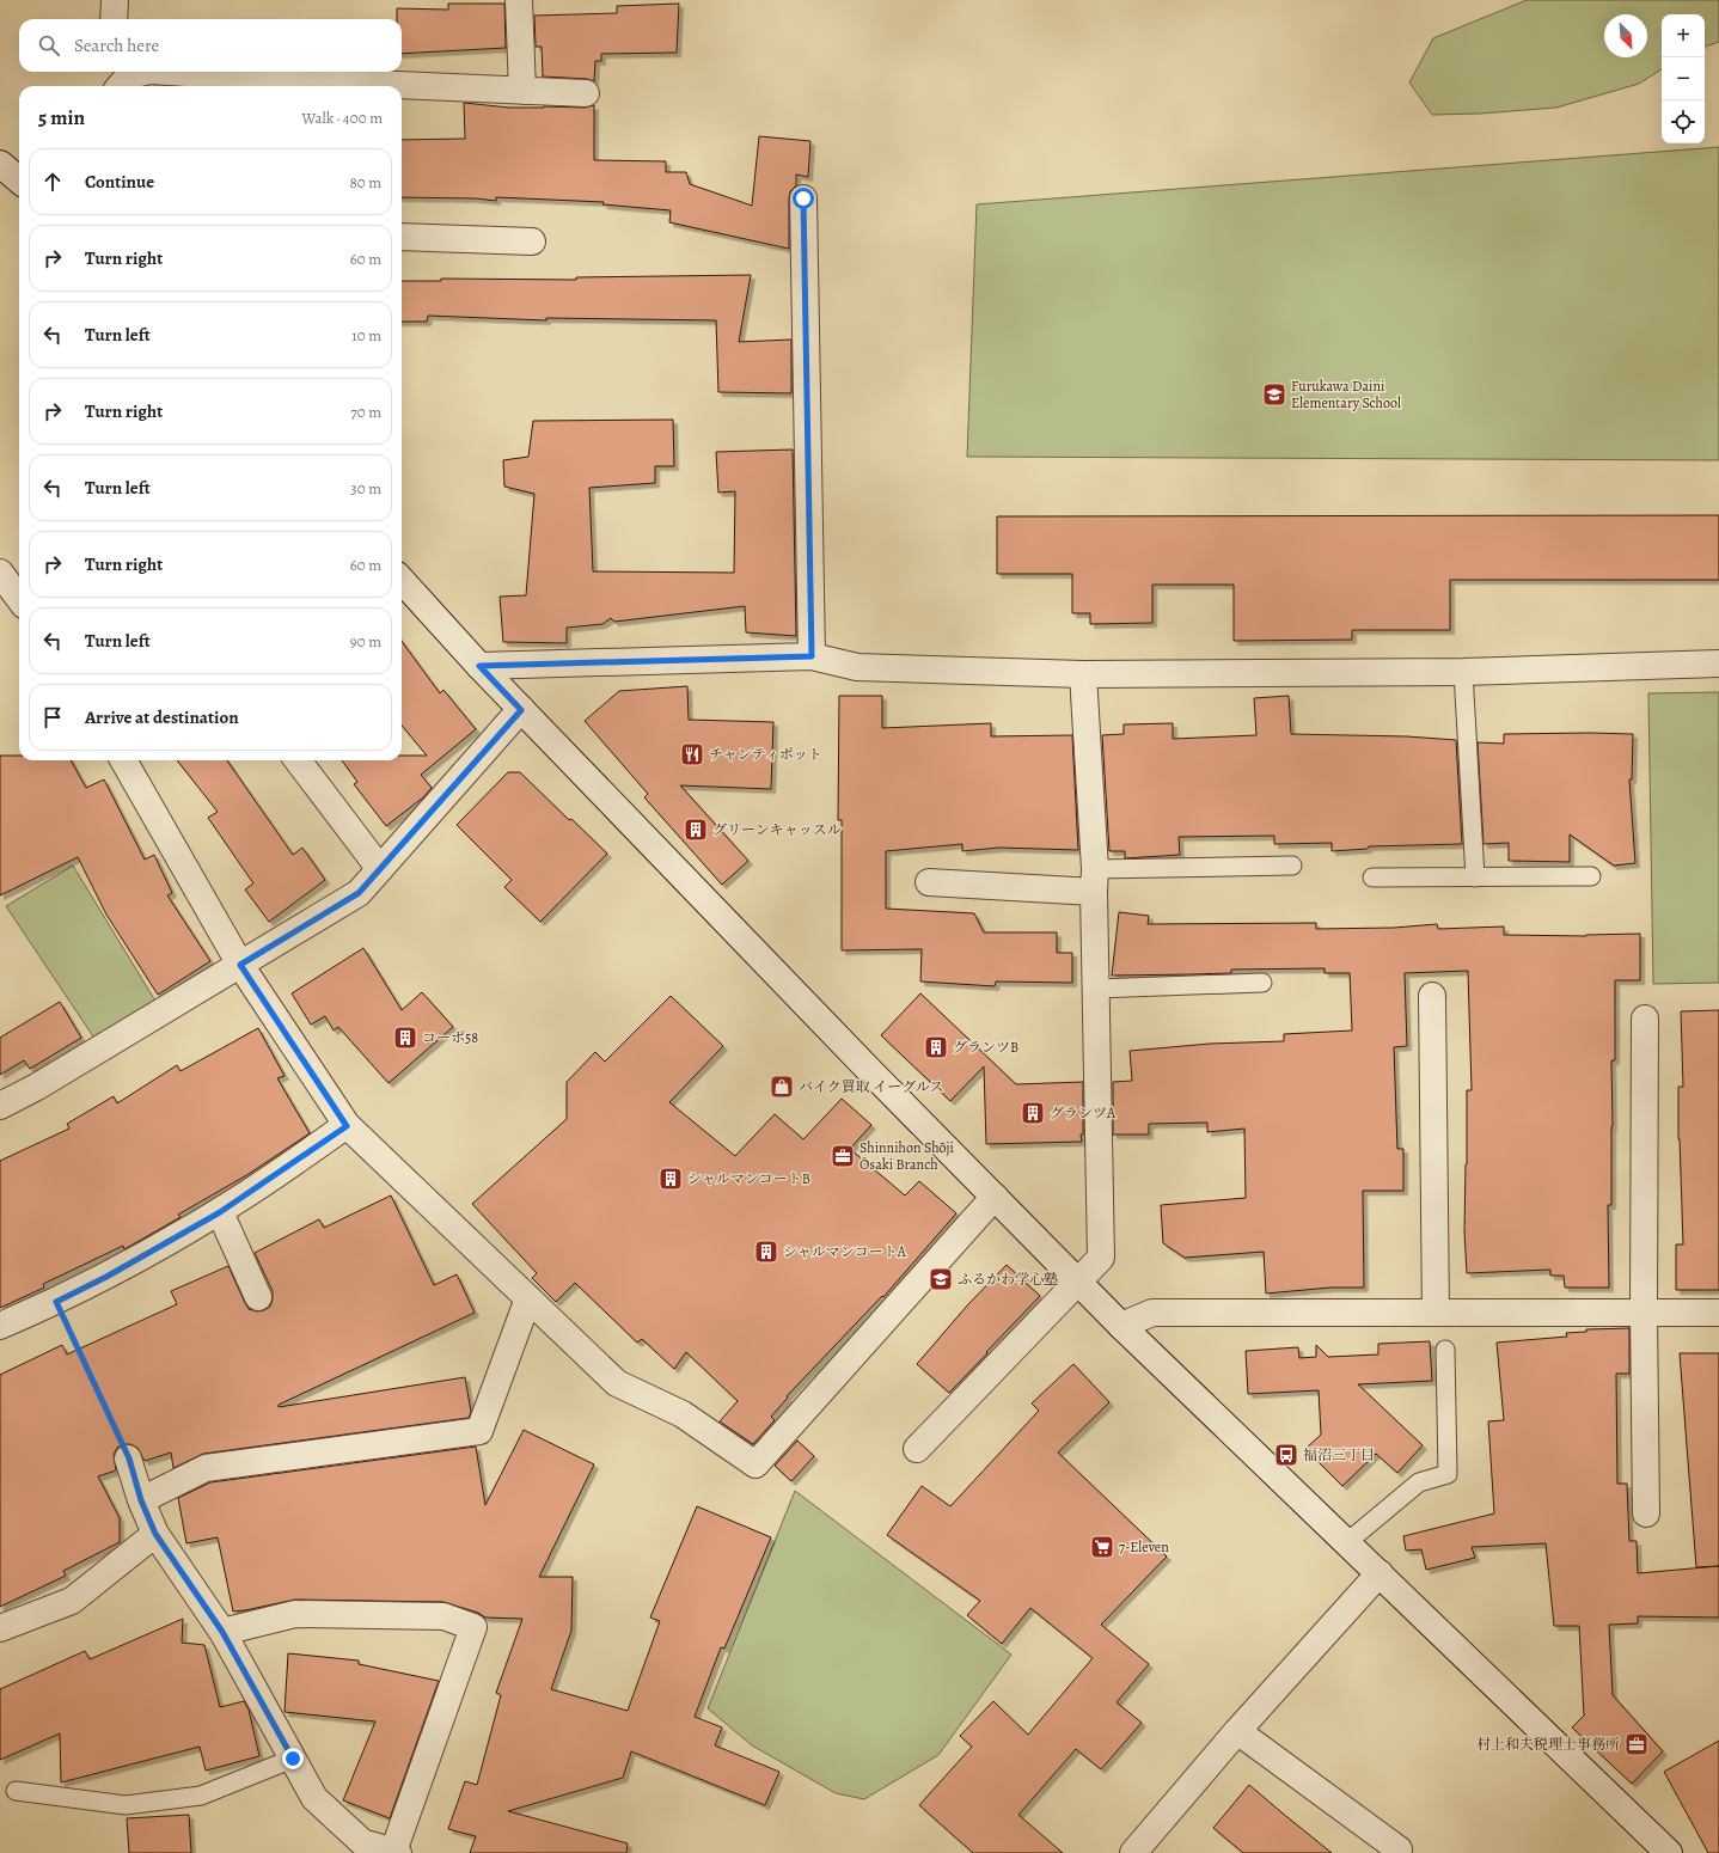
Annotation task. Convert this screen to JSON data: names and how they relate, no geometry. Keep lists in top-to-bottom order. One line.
{"places":{"school or university":["Furukawa Daini Elementary School","ふるかわ学心塾"],"restaurant":["チャンティポット"],"building":["グリーンキャッスル","コーポ58","グランツB","グランツA","シャルマンコートB","シャルマンコートA"],"shop":["バイク買取 イーグルス"],"office":["Shinnihon Shōji Ōsaki Branch","村上和夫税理士事務所"],"bus stop":["福沼三丁目"],"supermarket":["7-Eleven"]},"north":"bottom right","page":{"map_buttons":["+","−"],"search":"Search here","heading":["5 min","Walk · 400 m"],"list":[["Continue","80 m"],["Turn right","60 m"],["Turn left","10 m"],["Turn right","70 m"],["Turn left","30 m"],["Turn right","60 m"],["Turn left","90 m"],"Arrive at destination"]}}
